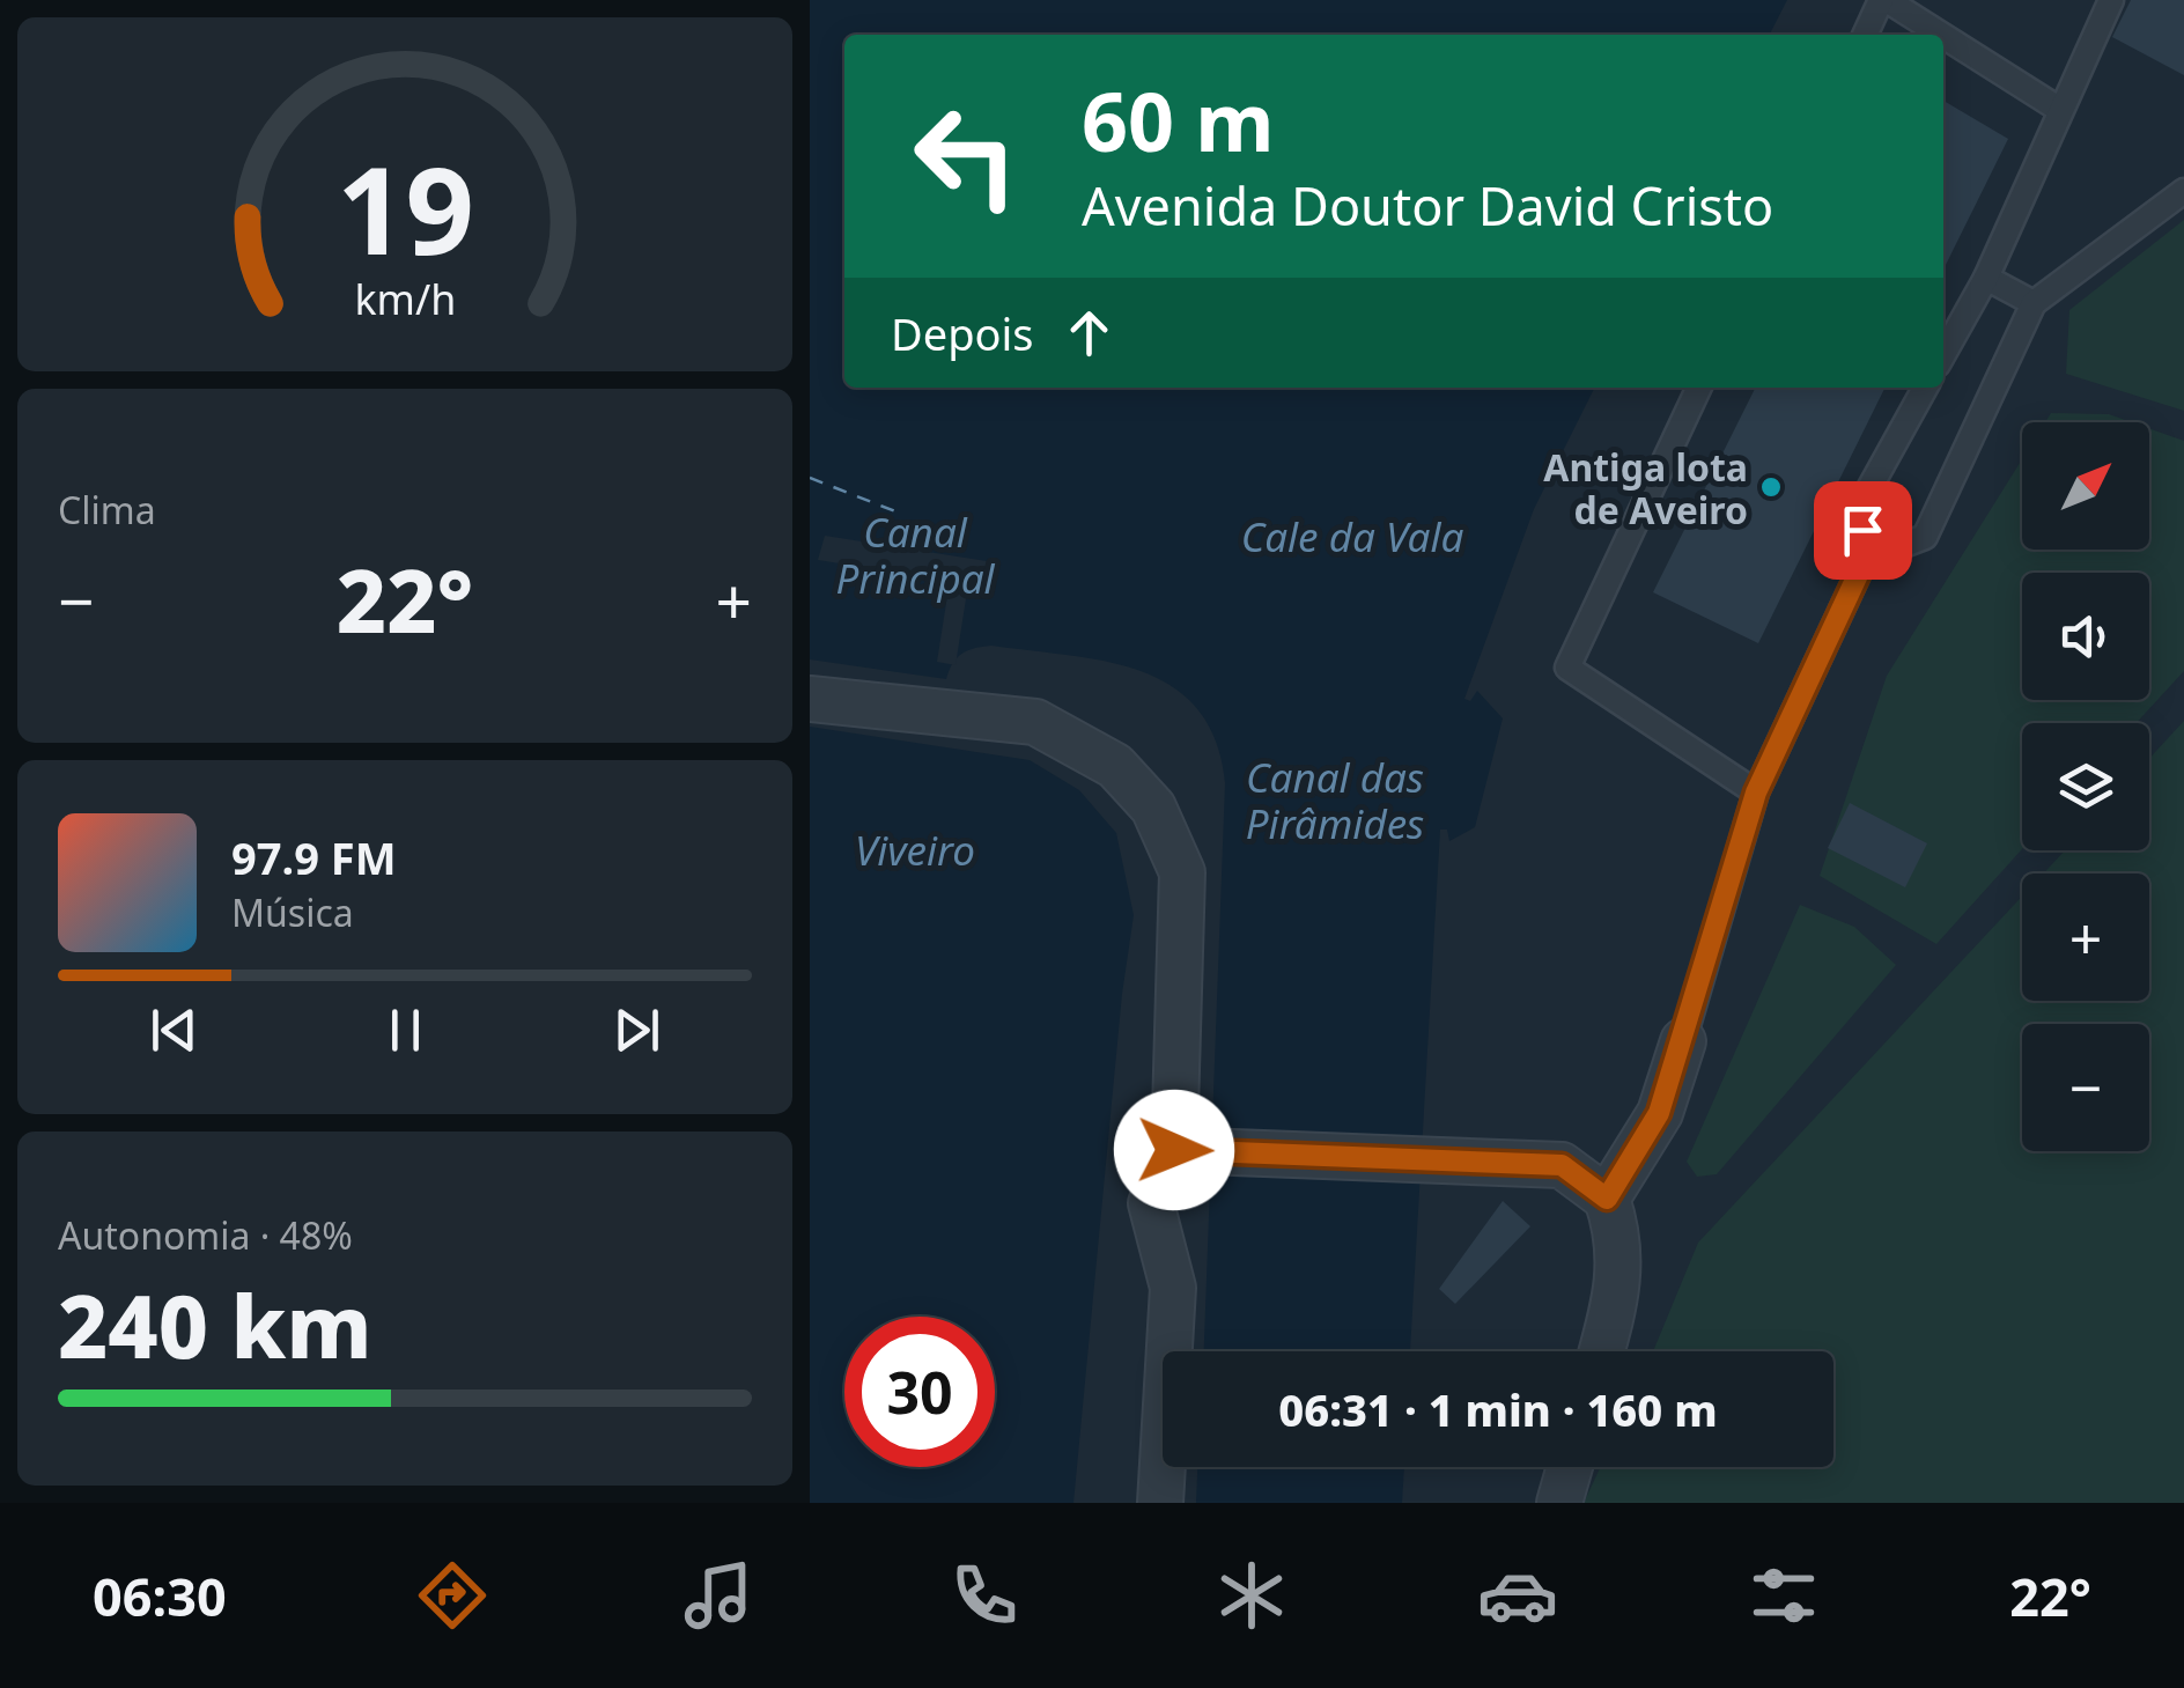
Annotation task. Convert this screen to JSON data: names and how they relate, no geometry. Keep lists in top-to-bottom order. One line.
{"water":["Canal Principal","Cale da Vala","Canal das Pirâmides","Viveiro"],"places":["Antiga lota de Aveiro"],"north":"top right","page":{"turn":["60 m","Avenida Doutor David Cristo"],"then":"Depois","tile":["Clima",["Autonomia · 48%","240 km"]],"map_buttons":["+","−"],"heat":["−","22°","+"],"song":["97.9 FM","Música"],"limit":"30","trip":"06:31 · 1 min · 160 m","tabs":["06:30","22°"],"gauge":["19","km/h"]}}
